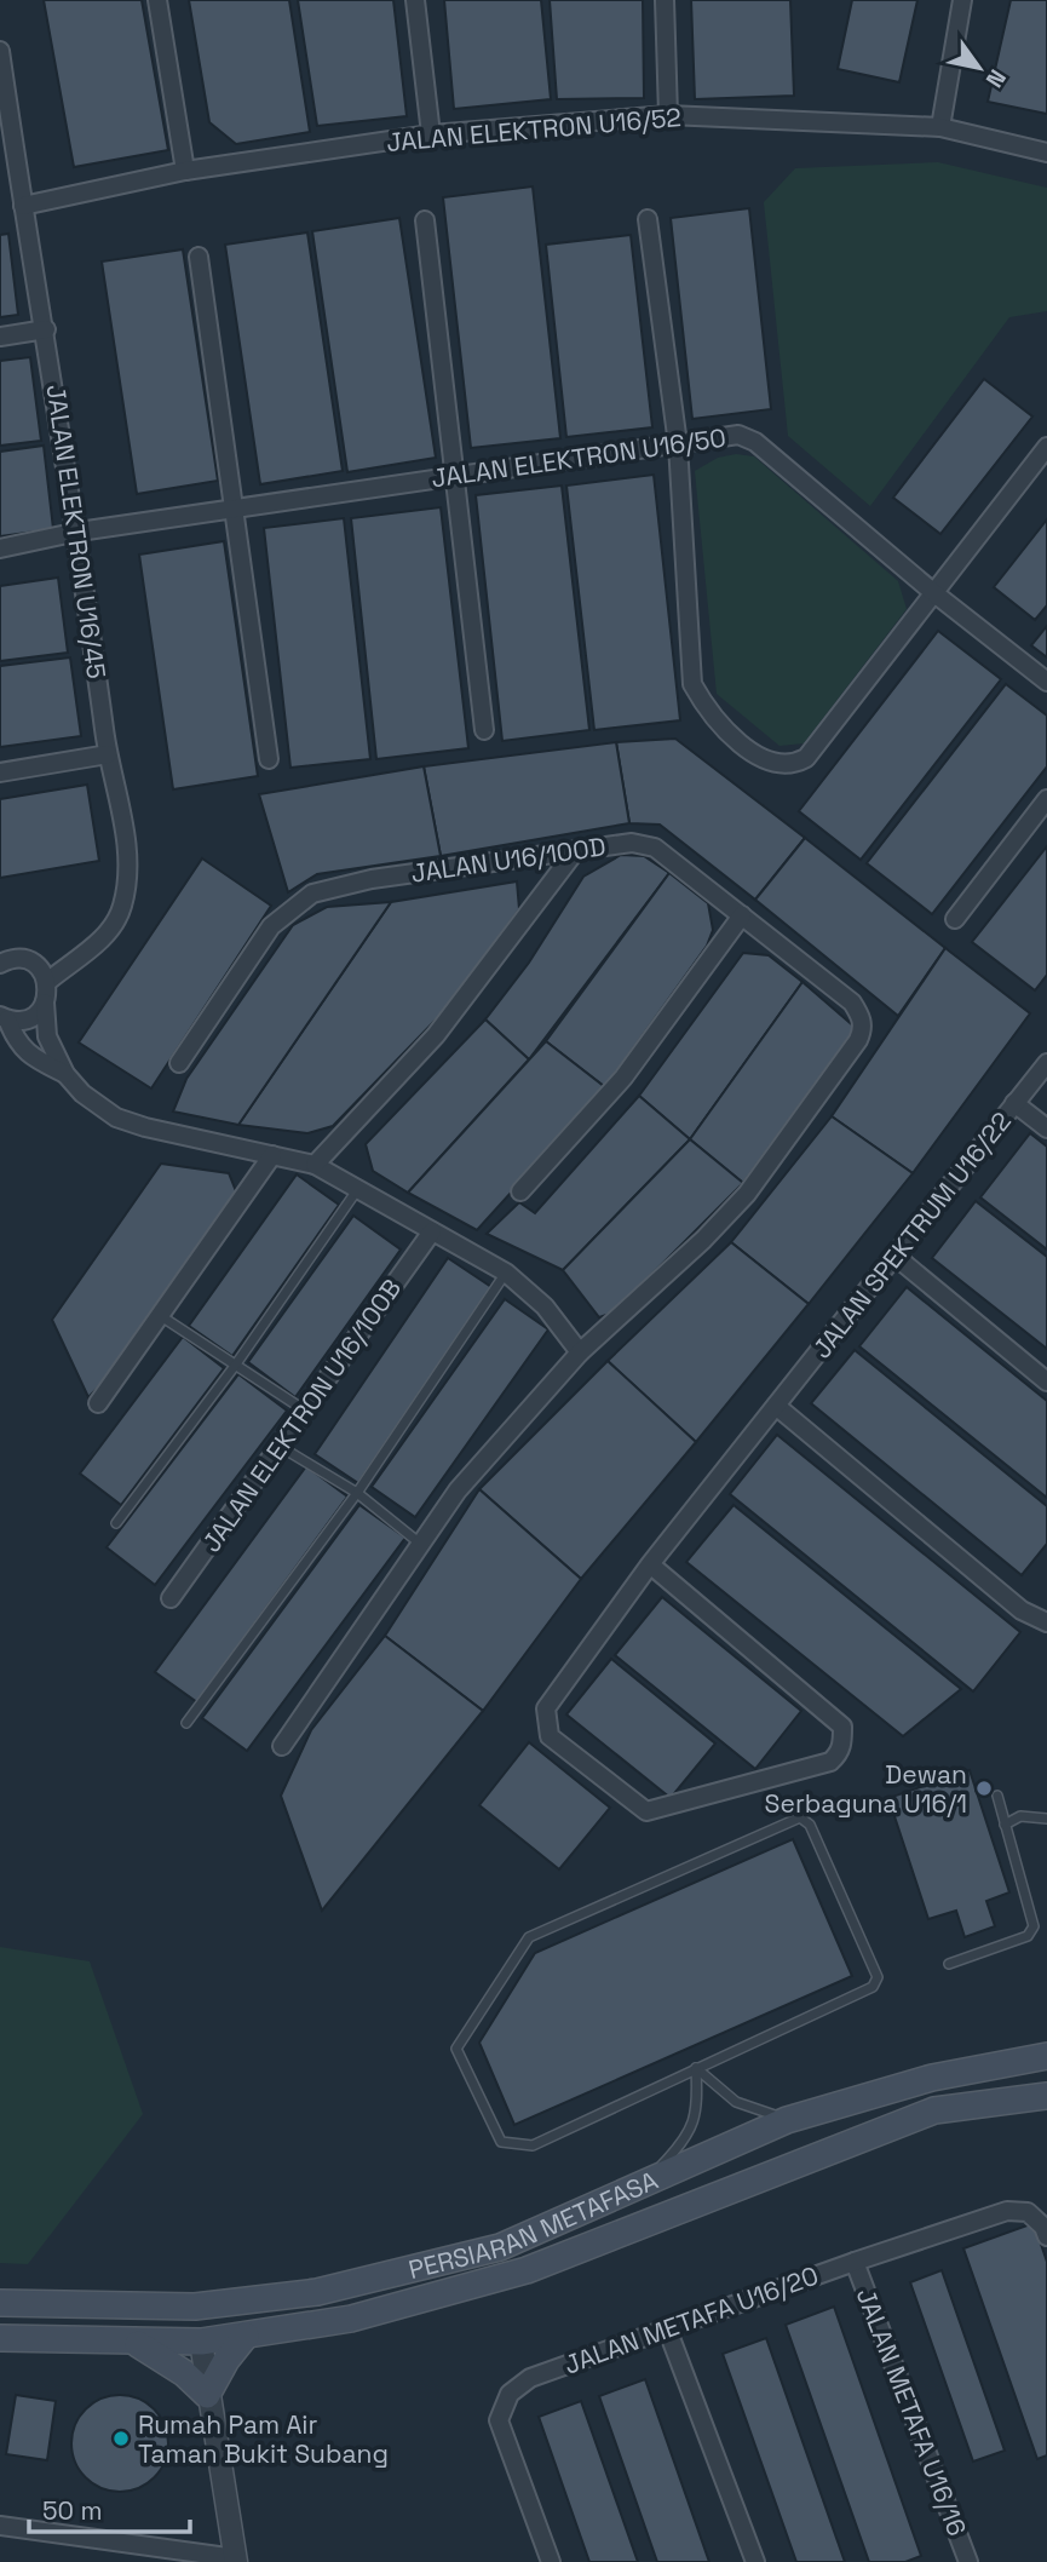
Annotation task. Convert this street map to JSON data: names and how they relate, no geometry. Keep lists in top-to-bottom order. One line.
{"streets":{"main road":["PERSIARAN METAFASA"],"street":["JALAN ELEKTRON U16/52","JALAN ELEKTRON U16/50","JALAN ELEKTRON U16/45","JALAN U16/100D","JALAN SPEKTRUM U16/22","JALAN ELEKTRON U16/100B","JALAN METAFA U16/20","JALAN METAFA U16/16"]},"crossings":[["JALAN ELEKTRON U16/52","JALAN ELEKTRON U16/45"],["JALAN ELEKTRON U16/50","JALAN ELEKTRON U16/45"],["JALAN METAFA U16/20","JALAN METAFA U16/16"]],"places":["Dewan Serbaguna U16/1","Rumah Pam Air Taman Bukit Subang"],"scale_bar":"50 m","north":"bottom right"}
